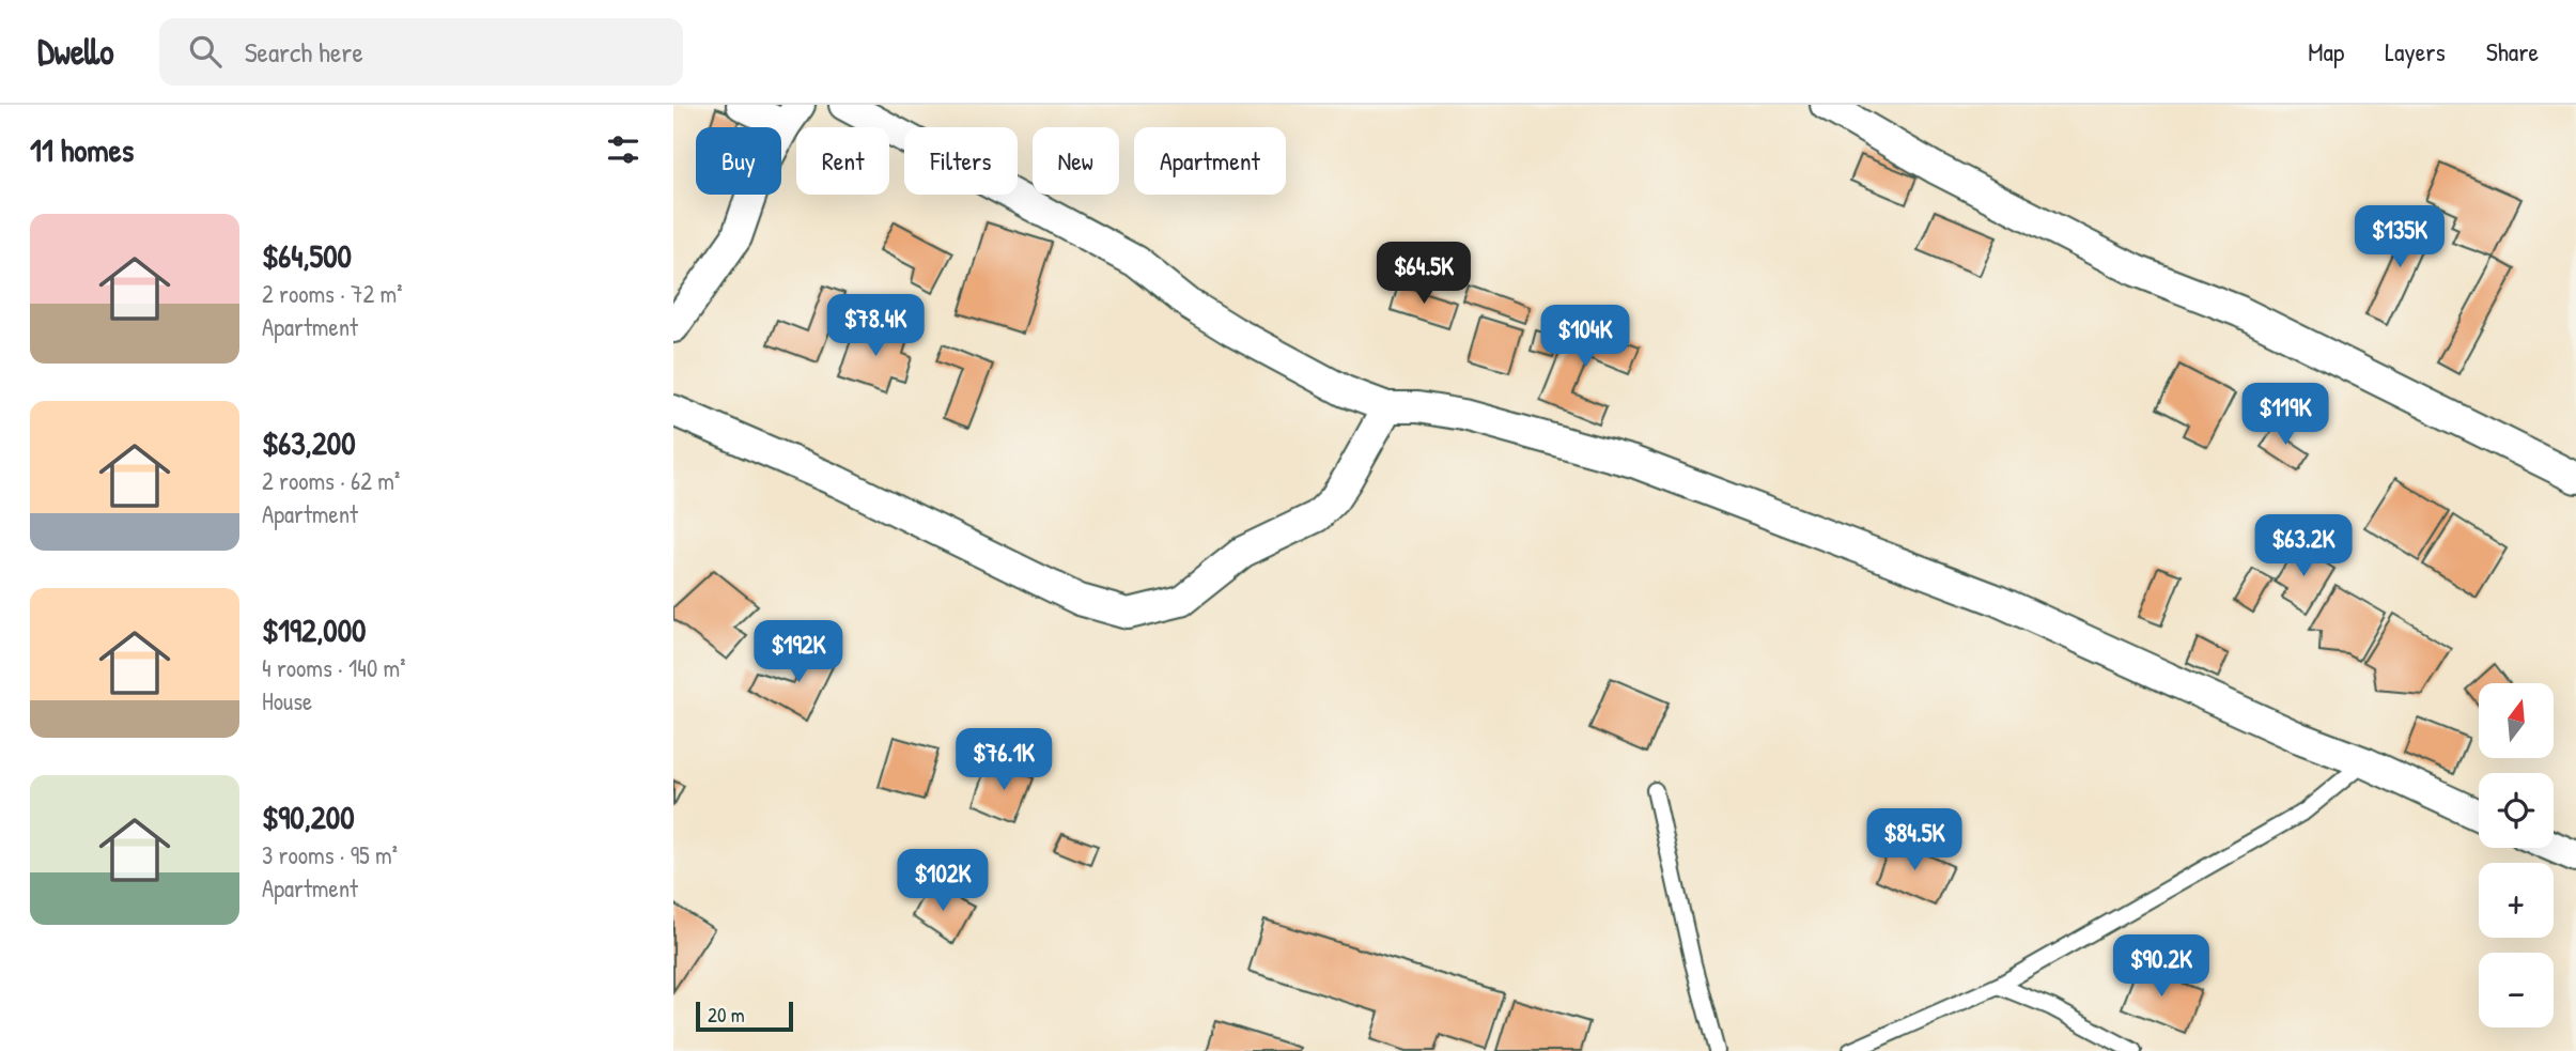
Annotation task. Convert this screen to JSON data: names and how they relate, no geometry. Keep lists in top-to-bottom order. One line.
{"scale_bar":"20 m","north":"top","page":{"header":"Dwello","search":"Search here","nav":["Map","Layers","Share"],"heading":"11 homes","chip":["Buy","Rent","Filters","New","Apartment"],"list":[{"name":"$64,500","note":"2 rooms · 72 m² · Apartment"},{"name":"$63,200","note":"2 rooms · 62 m² · Apartment"},{"name":"$192,000","note":"4 rooms · 140 m² · House"},{"name":"$90,200","note":"3 rooms · 95 m² · Apartment"}],"price":["$135K","$64.5K","$78.4K","$104K","$119K","$63.2K","$192K","$76.1K","$84.5K","$102K","$90.2K"],"map_buttons":["+","−"],"scale":"20 m"}}
